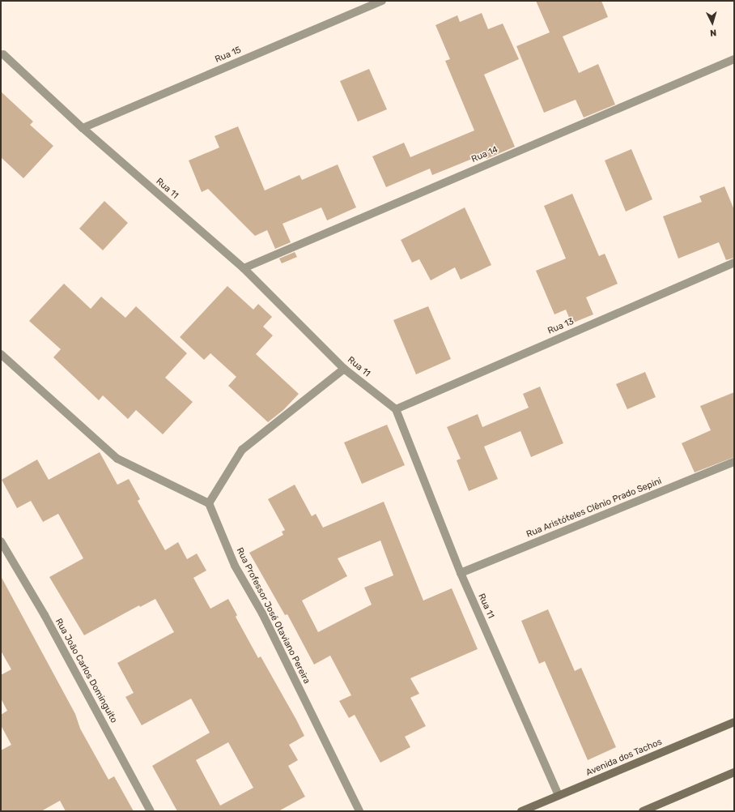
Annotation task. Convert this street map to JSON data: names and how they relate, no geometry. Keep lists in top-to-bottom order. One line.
{"streets":{"street":["Rua 15","Rua 14","Rua 11","Rua 13","Rua Aristóteles Clênio Prado Sepini","Rua Professor José Otaviano Pereira","Rua João Carlos Dominguito","Avenida dos Tachos"]},"crossings":[["Rua 15","Rua 11"],["Rua 14","Rua 11"],["Rua 11","Rua 13"],["Rua 11","Rua Aristóteles Clênio Prado Sepini"],["Rua 11","Avenida dos Tachos"]],"north":"bottom"}
